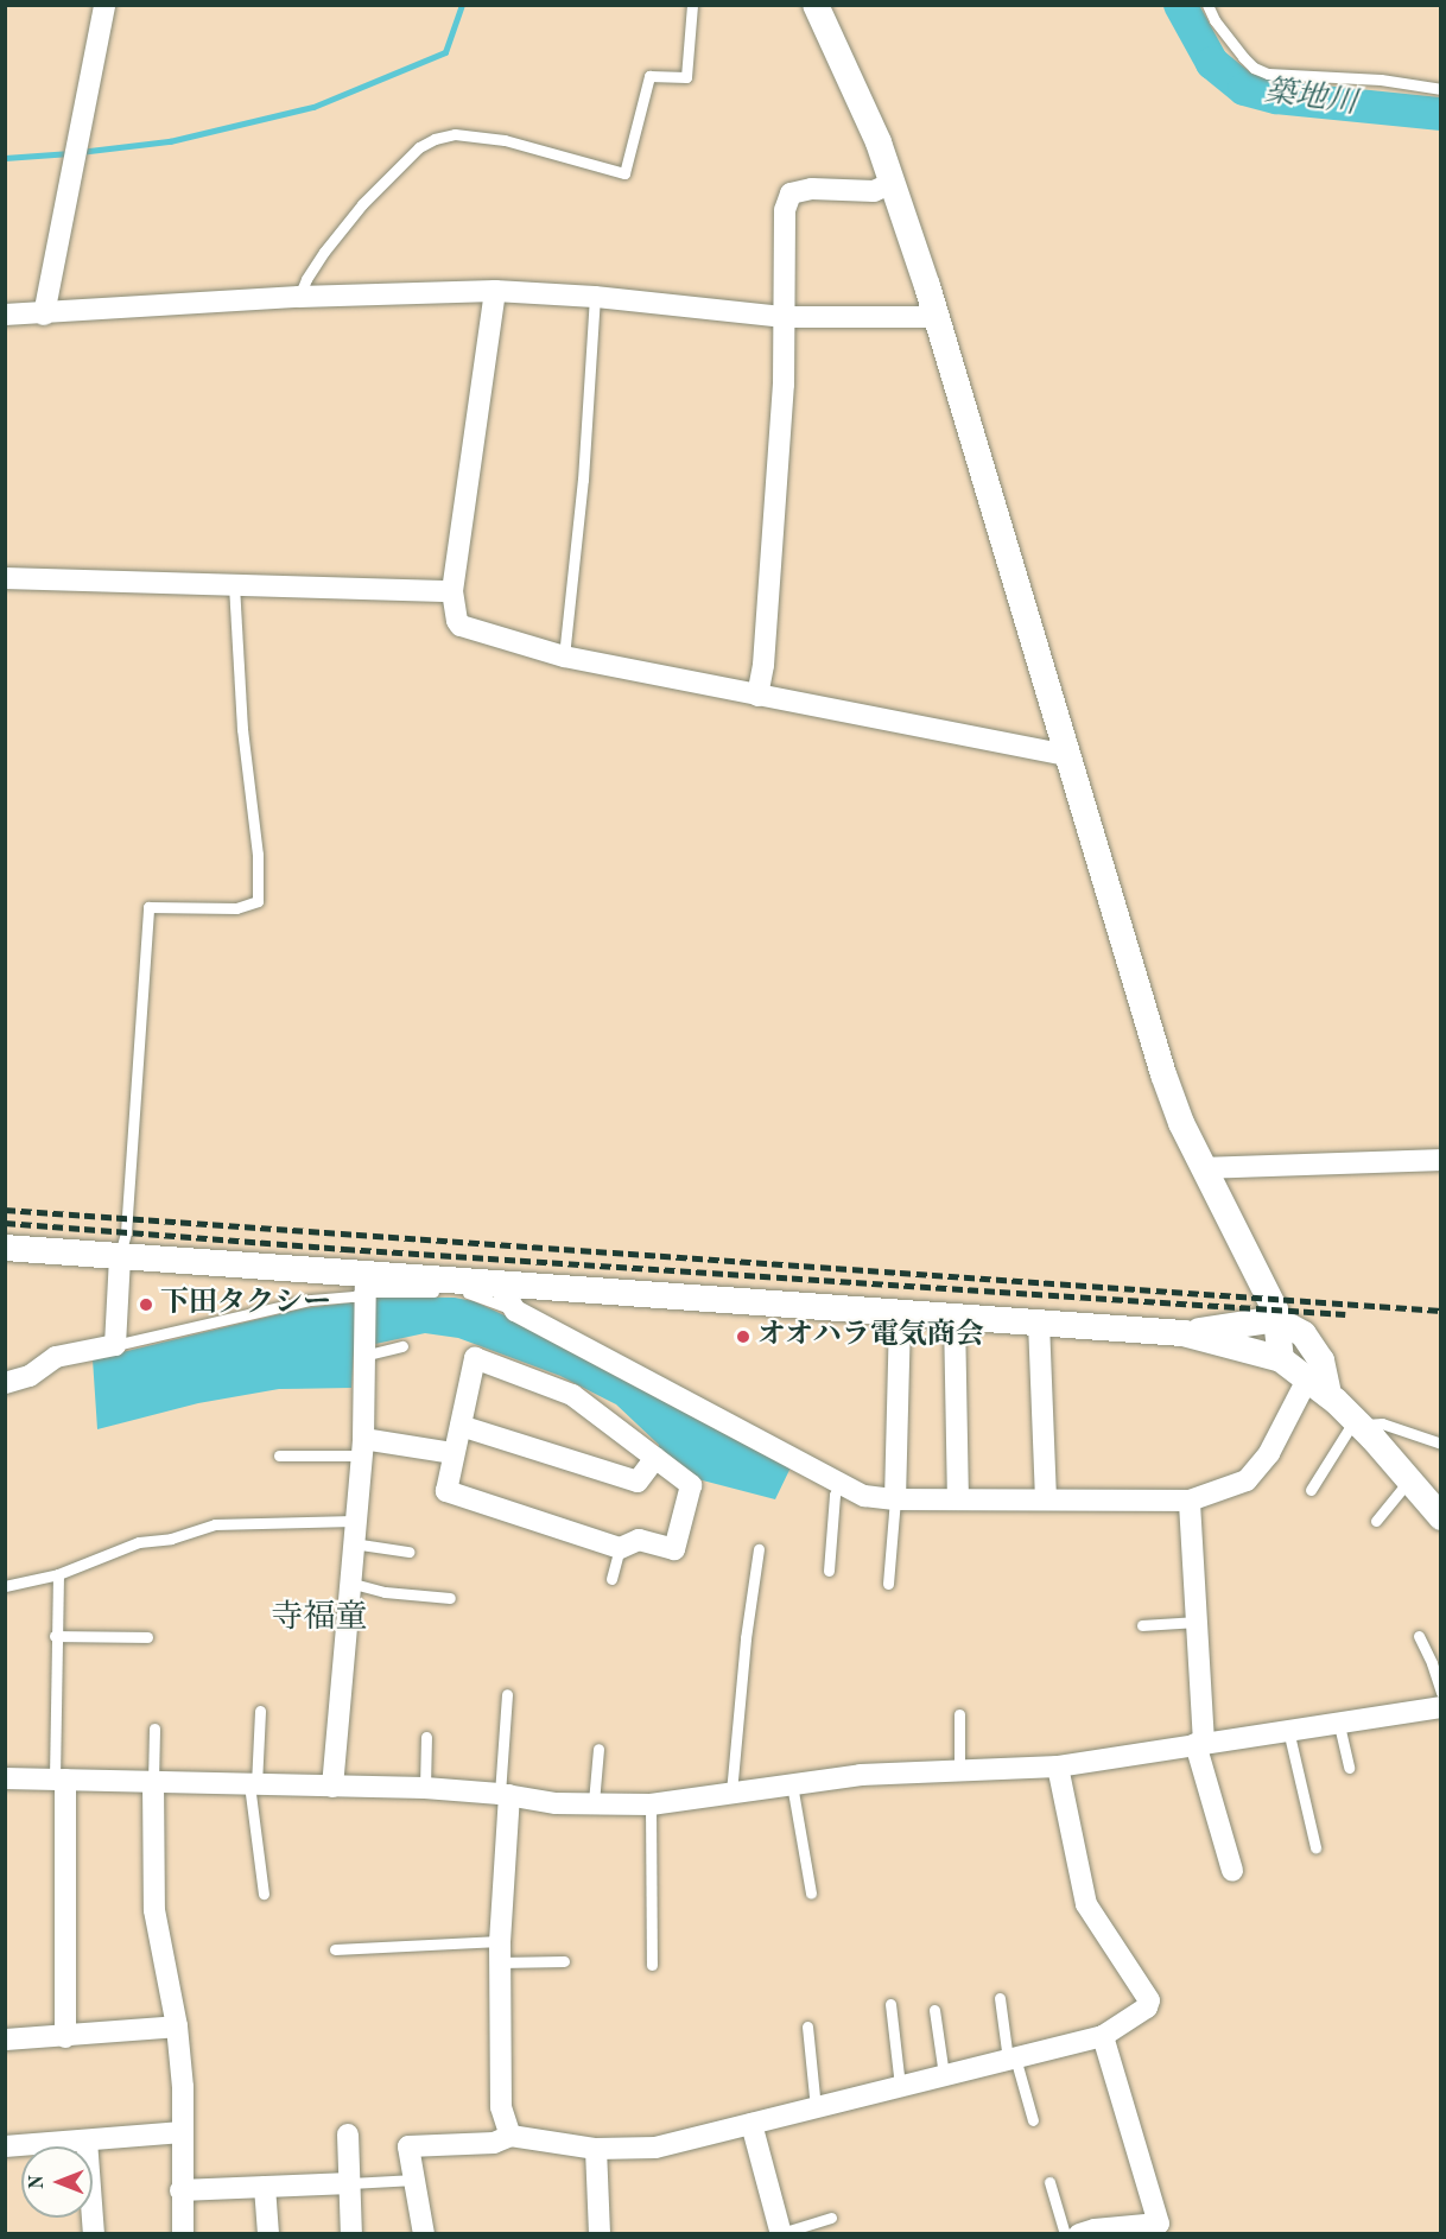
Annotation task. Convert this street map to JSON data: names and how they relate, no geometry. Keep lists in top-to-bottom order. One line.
{"districts":["寺福童"],"water":["築地川"],"places":["下田タクシー","オオハラ電気商会"],"north":"left"}
